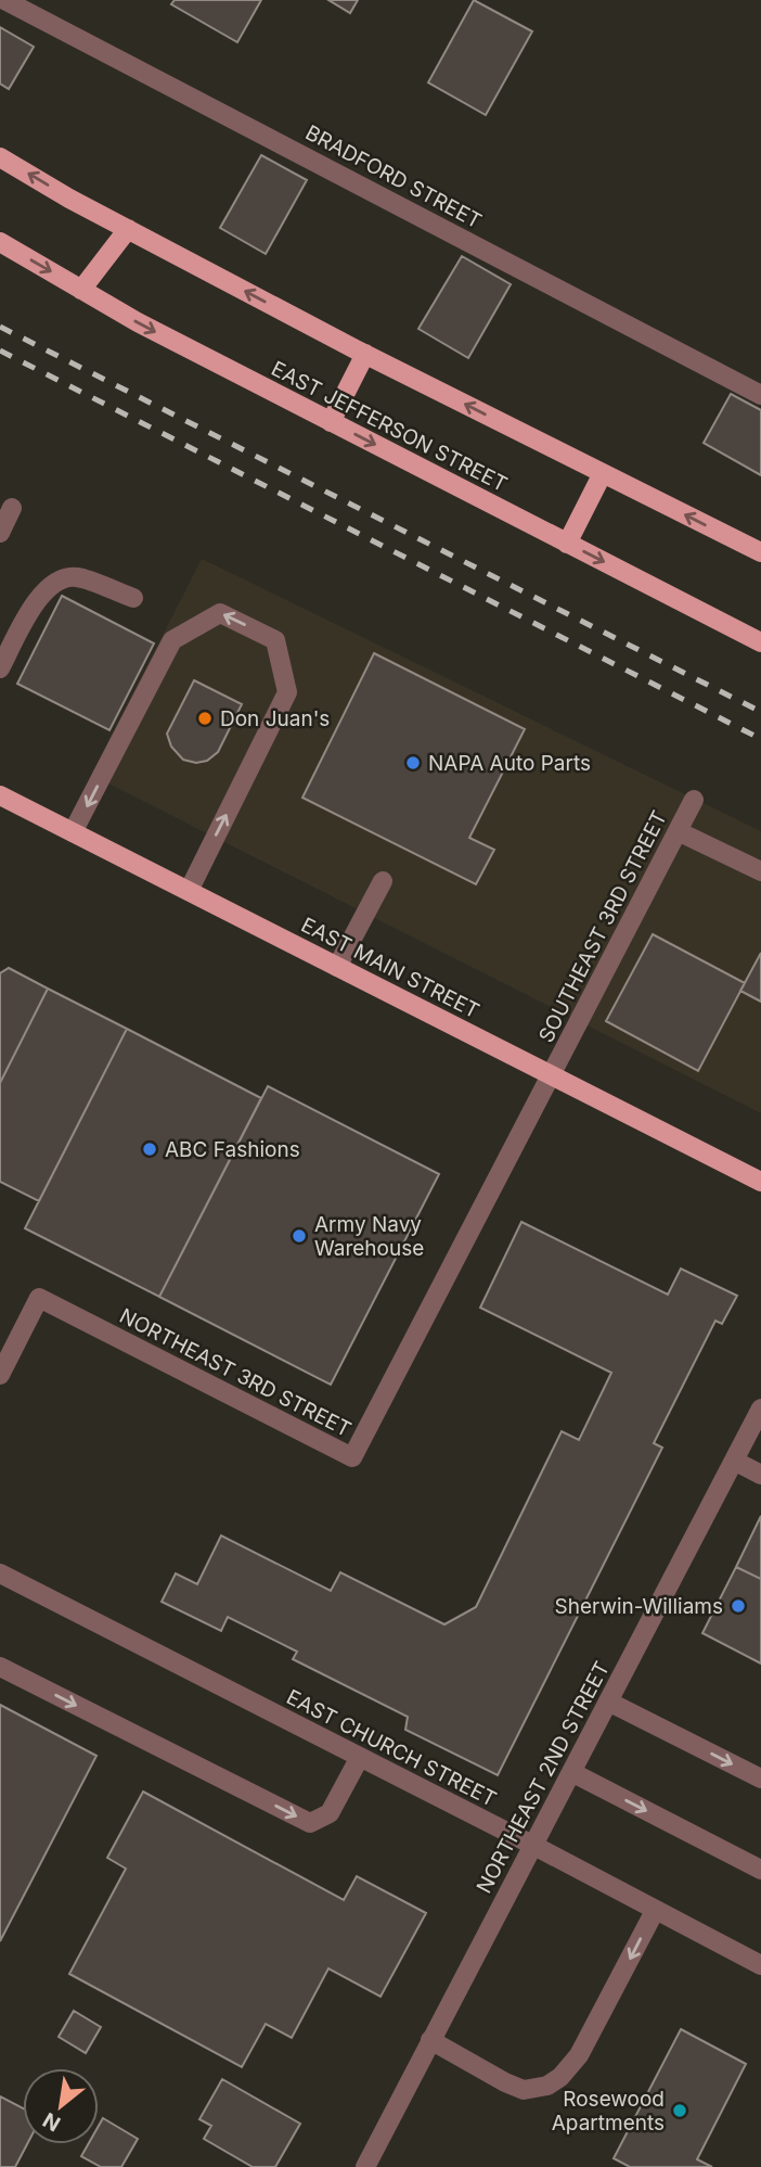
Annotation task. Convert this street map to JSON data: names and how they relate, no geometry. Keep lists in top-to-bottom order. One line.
{"streets":{"main road":["EAST JEFFERSON STREET","EAST MAIN STREET"],"street":["BRADFORD STREET","SOUTHEAST 3RD STREET","NORTHEAST 3RD STREET","EAST CHURCH STREET","NORTHEAST 2ND STREET"]},"crossings":[["SOUTHEAST 3RD STREET","EAST MAIN STREET"],["SOUTHEAST 3RD STREET","NORTHEAST 3RD STREET"],["EAST MAIN STREET","NORTHEAST 3RD STREET"],["EAST CHURCH STREET","NORTHEAST 2ND STREET"]],"places":["Don Juan's","NAPA Auto Parts","ABC Fashions","Army Navy Warehouse","Sherwin-Williams","Rosewood Apartments"],"north":"bottom left"}
